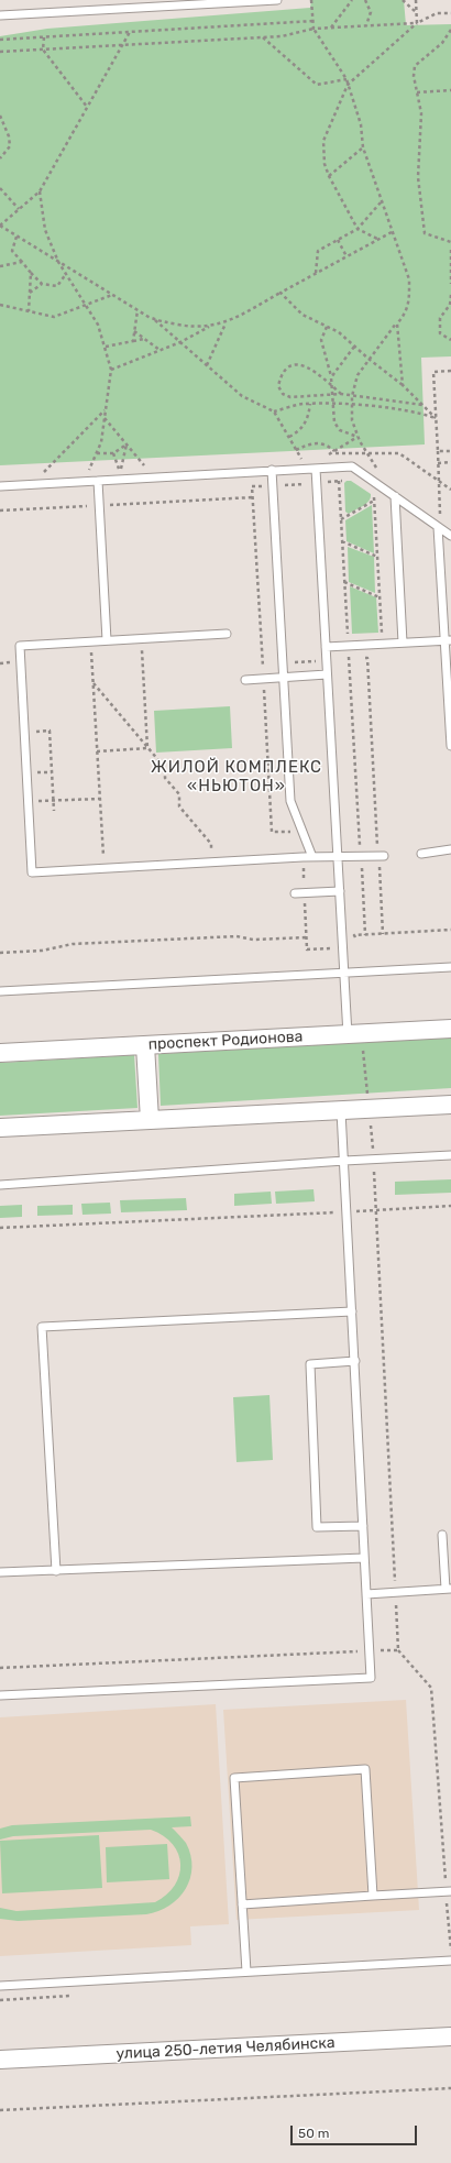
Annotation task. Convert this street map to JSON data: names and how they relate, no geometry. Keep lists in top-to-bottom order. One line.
{"streets":{"street":["проспект Родионова","улица 250-летия Челябинска"]},"districts":["ЖИЛОЙ КОМПЛЕКС «НЬЮТОН»"],"scale_bar":"50 m"}
